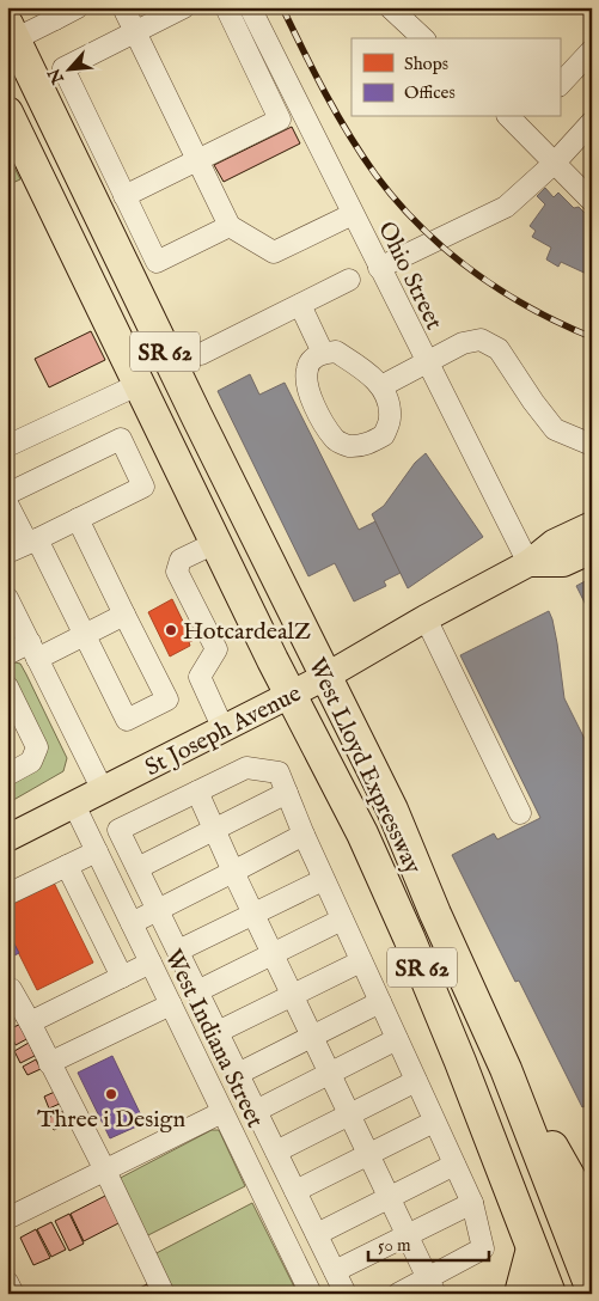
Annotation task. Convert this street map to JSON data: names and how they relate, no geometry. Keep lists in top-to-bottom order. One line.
{"streets":{"highway":["SR 62","West Lloyd Expressway"],"main road":["St Joseph Avenue"],"street":["Ohio Street","West Indiana Street"]},"crossings":[["Ohio Street","St Joseph Avenue"],["St Joseph Avenue","West Lloyd Expressway"],["St Joseph Avenue","West Indiana Street"]],"places":["HotcardealZ","Three i Design"],"legend":["Shops","Offices"],"scale_bar":"50 m","north":"bottom left"}
